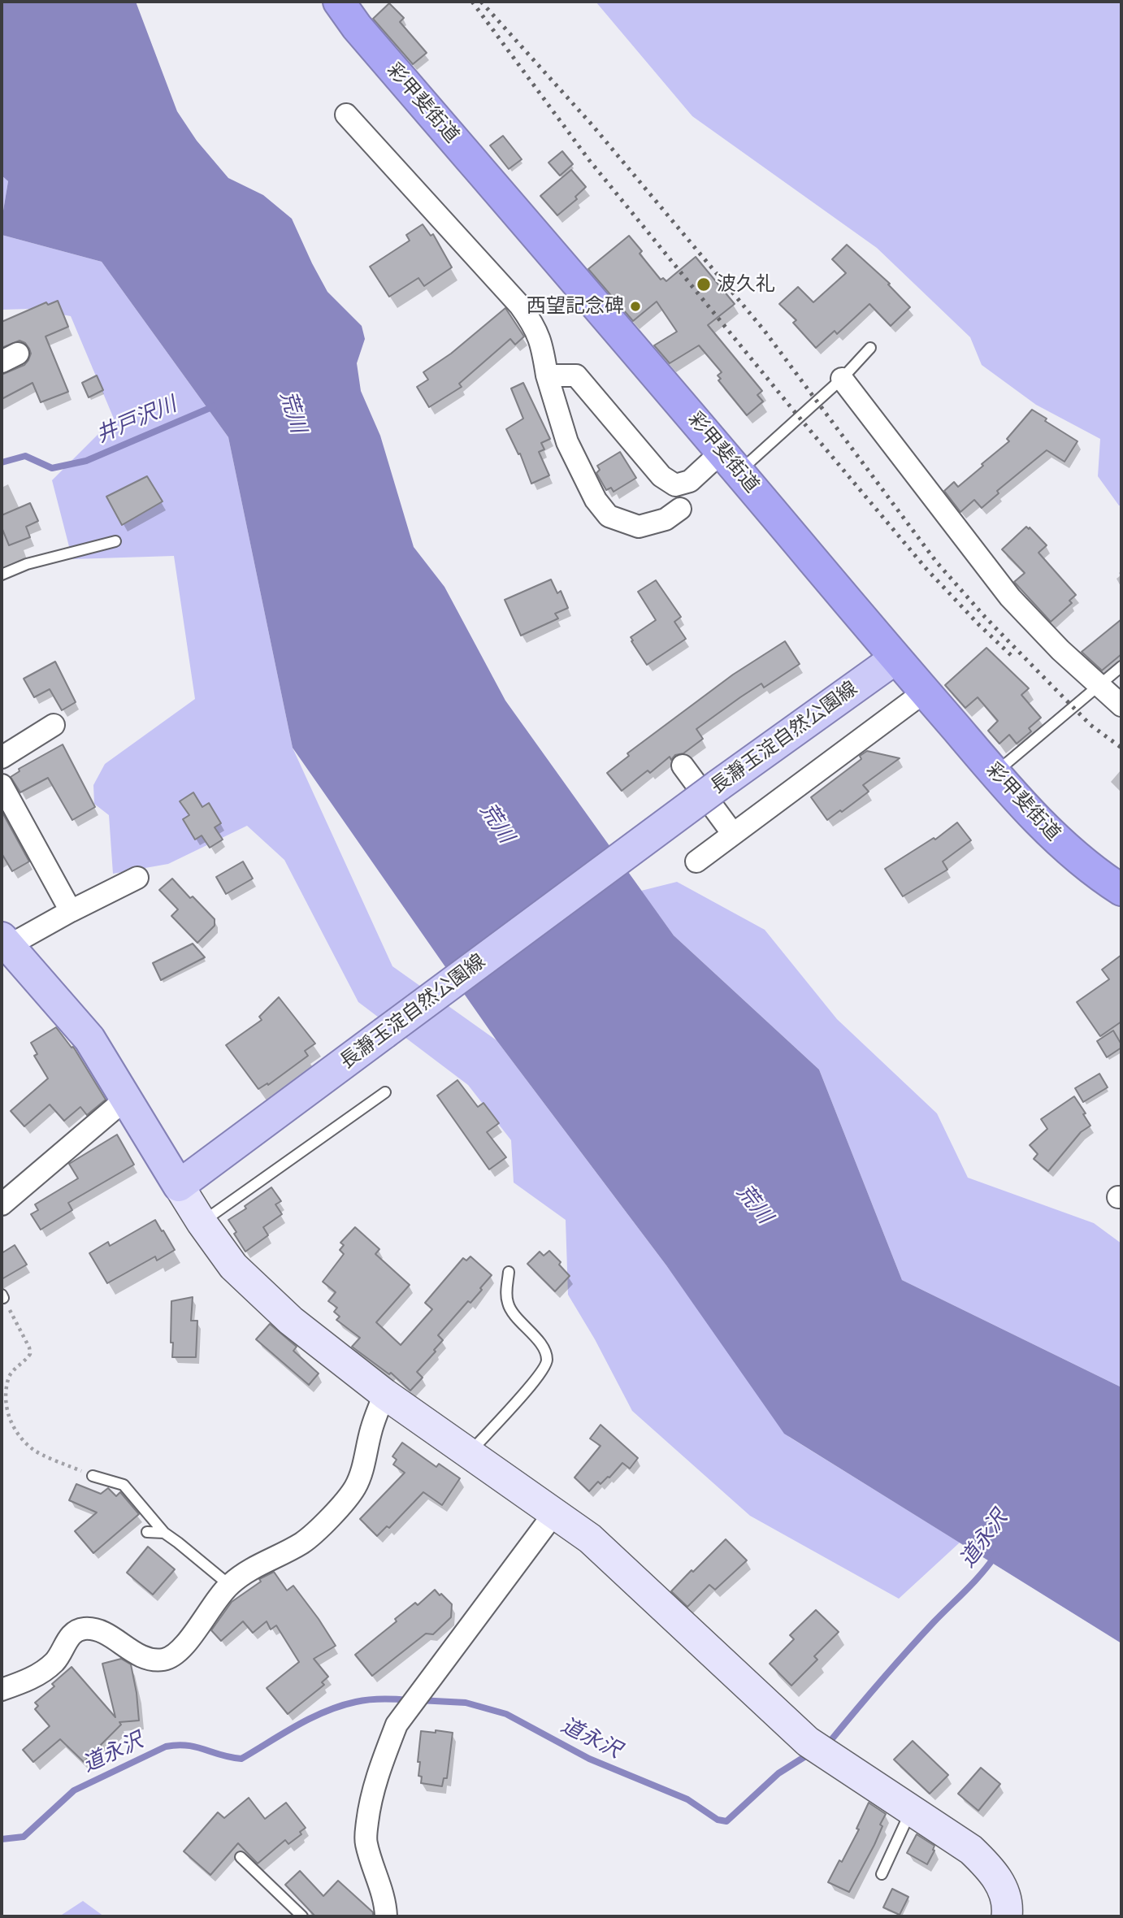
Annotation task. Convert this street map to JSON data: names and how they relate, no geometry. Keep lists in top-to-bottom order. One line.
{"streets":{"highway":["彩甲斐街道"],"main road":["長瀞玉淀自然公園線"]},"crossings":[["彩甲斐街道","長瀞玉淀自然公園線"]],"water":["荒川","井戸沢川","道永沢"],"places":["波久礼","西望記念碑"]}
